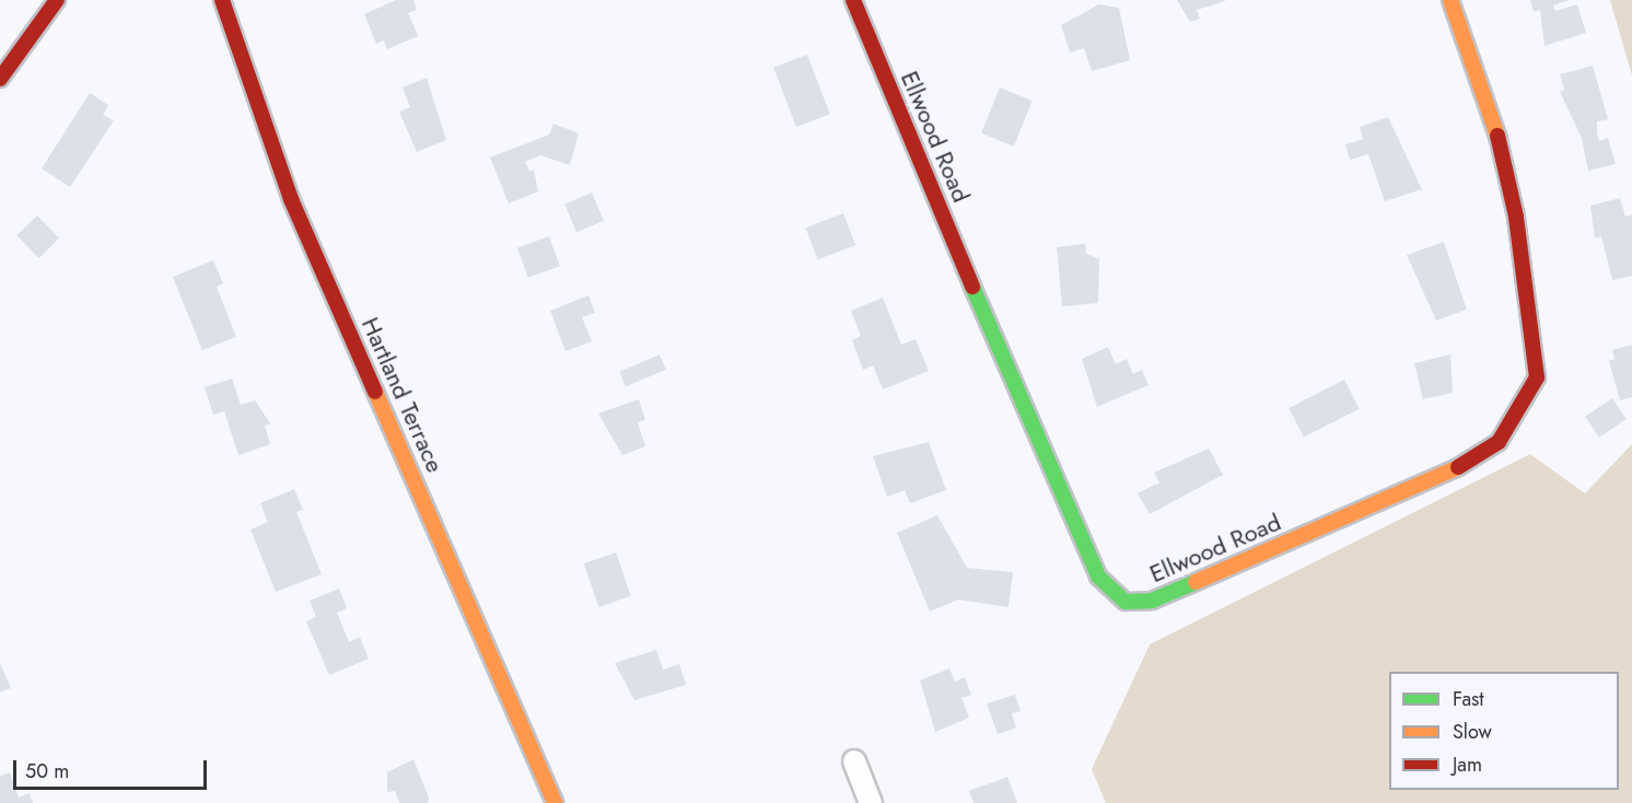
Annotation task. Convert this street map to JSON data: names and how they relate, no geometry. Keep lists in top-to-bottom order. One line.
{"streets":{"street":["Ellwood Road","Hartland Terrace"]},"legend":["Fast","Slow","Jam"],"scale_bar":"50 m"}
